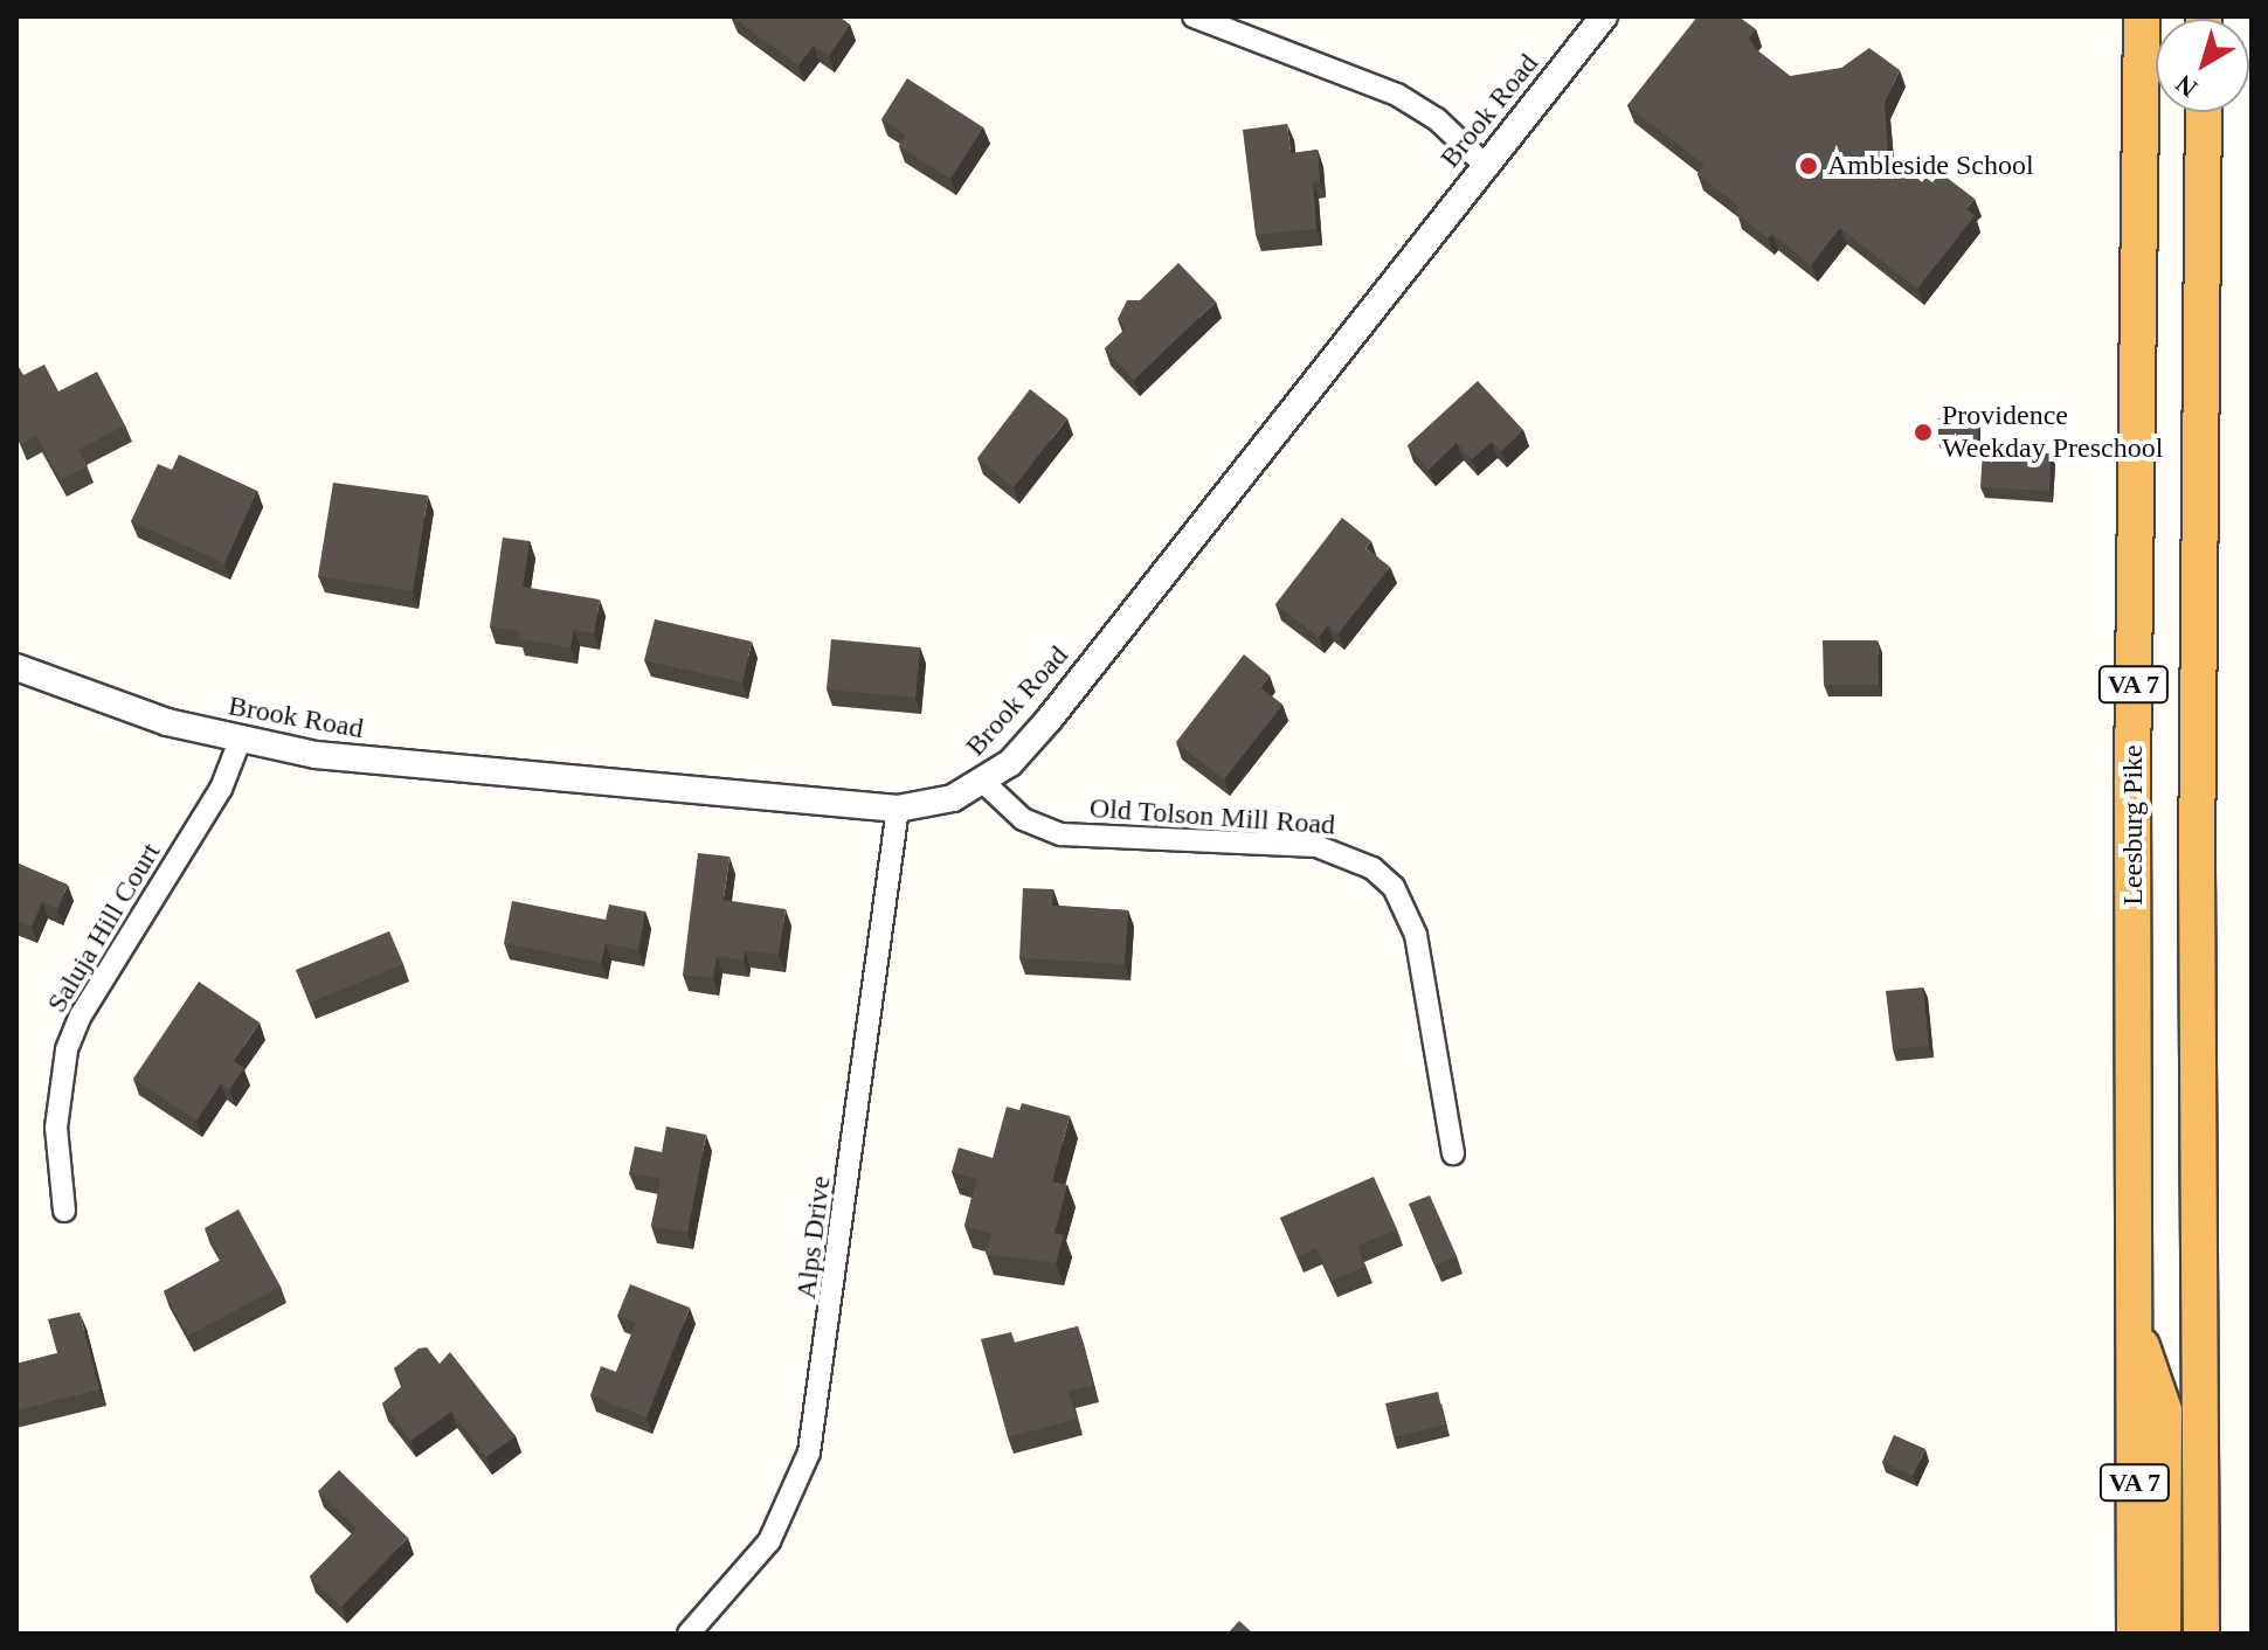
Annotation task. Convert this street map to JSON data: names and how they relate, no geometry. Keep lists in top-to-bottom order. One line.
{"streets":{"highway":["VA 7","Leesburg Pike"],"street":["Brook Road","Old Tolson Mill Road","Saluja Hill Court","Alps Drive"]},"crossings":[["Brook Road","Old Tolson Mill Road"],["Brook Road","Saluja Hill Court"],["Brook Road","Alps Drive"]],"places":["Ambleside School","Providence Weekday Preschool"],"north":"bottom left"}
